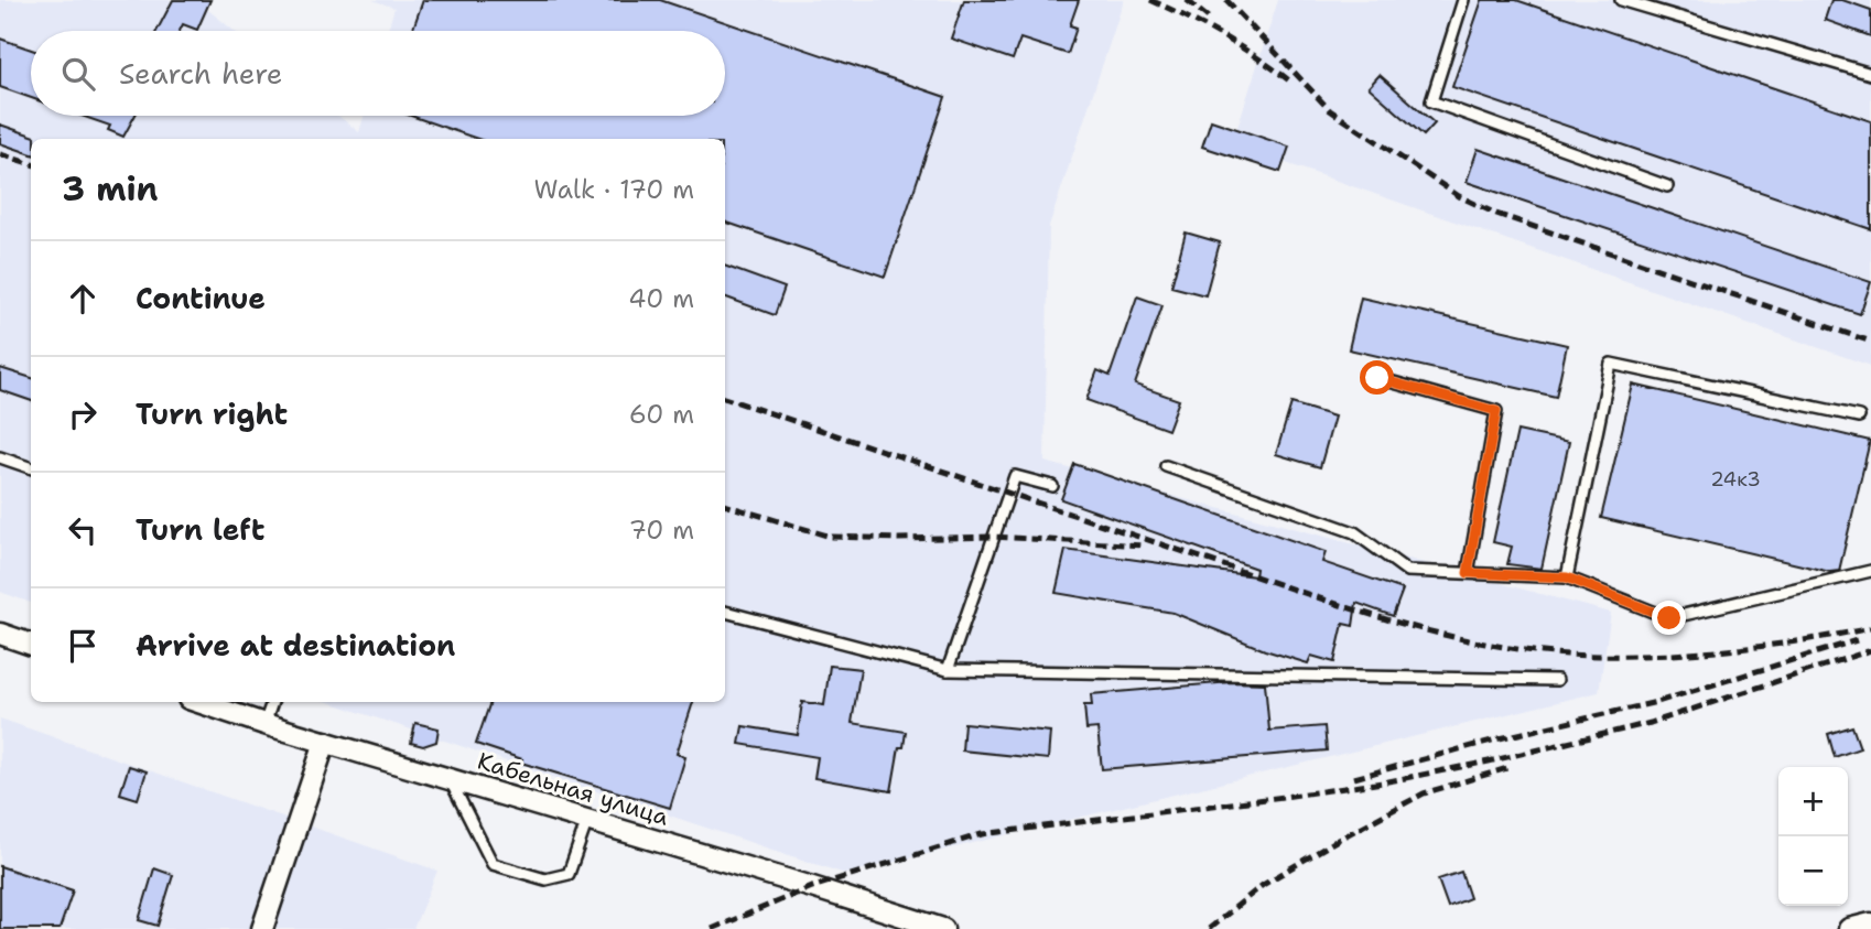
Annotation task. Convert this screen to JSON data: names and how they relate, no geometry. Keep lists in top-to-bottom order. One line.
{"streets":{"street":["Кабельная улица"]},"house_numbers":["24к3"],"page":{"search":"Search here","heading":["3 min","Walk · 170 m"],"list":[["Continue","40 m"],["Turn right","60 m"],["Turn left","70 m"],"Arrive at destination"],"map_buttons":["+","−"]}}
